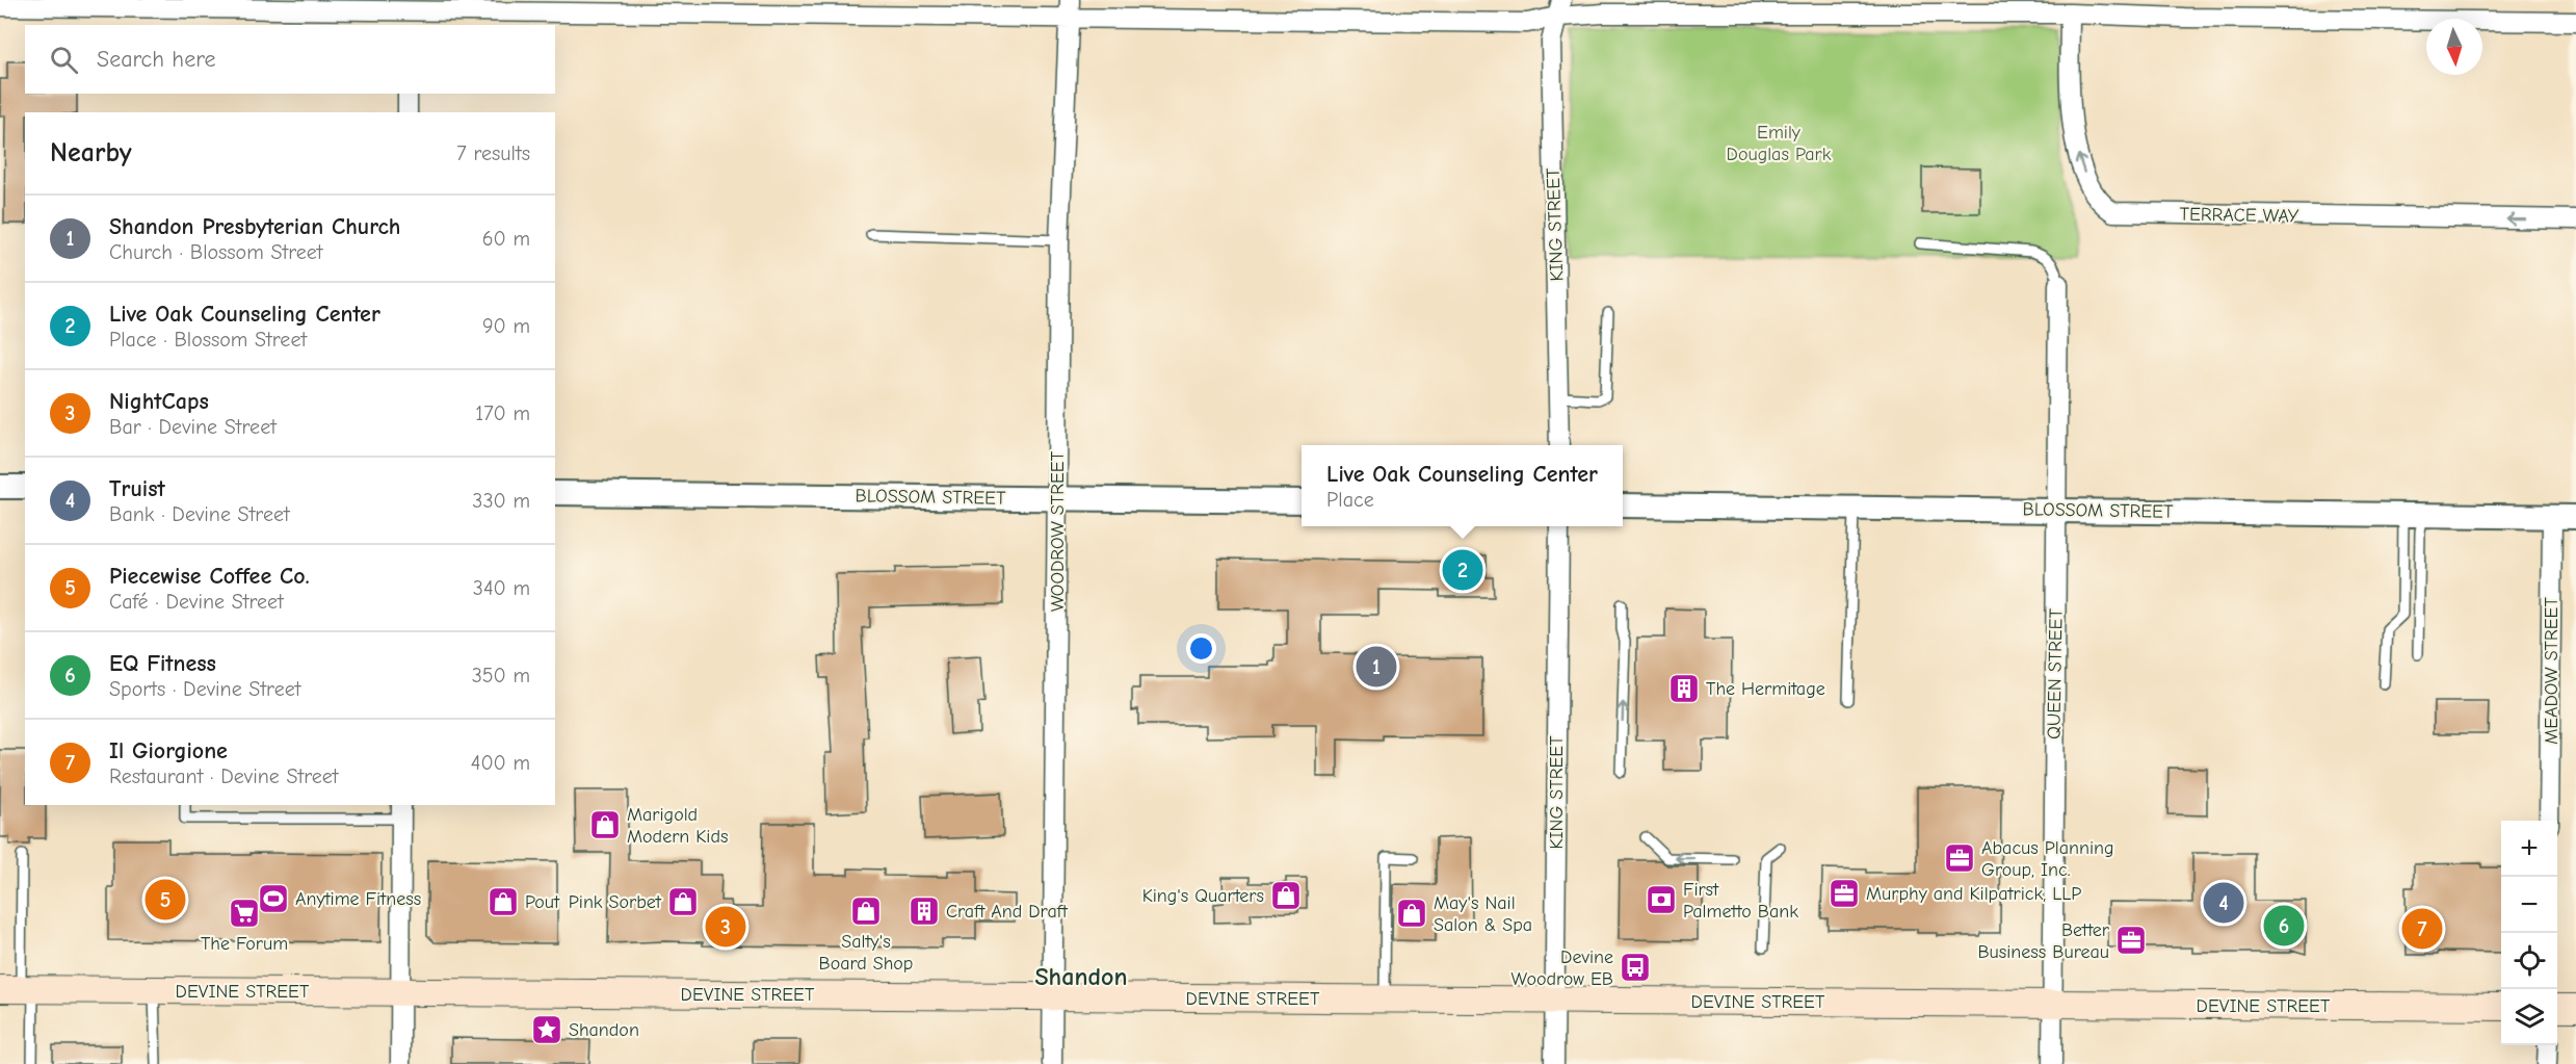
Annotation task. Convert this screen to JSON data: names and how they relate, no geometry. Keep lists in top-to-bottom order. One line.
{"streets":{"main road":["DEVINE STREET"],"street":["TERRACE WAY","KING STREET","BLOSSOM STREET","WOODROW STREET","MEADOW STREET","QUEEN STREET"]},"crossings":[["KING STREET","DEVINE STREET"],["BLOSSOM STREET","WOODROW STREET"],["BLOSSOM STREET","MEADOW STREET"],["BLOSSOM STREET","QUEEN STREET"],["WOODROW STREET","DEVINE STREET"],["QUEEN STREET","DEVINE STREET"]],"one_way":["TERRACE WAY"],"districts":["Shandon"],"parks":["Emily Douglas Park"],"places":{"building":["The Hermitage","Craft And Draft"],"shop":["Marigold Modern Kids","King's Quarters","Pout","Pink Sorbet","Salty's Board Shop","May's Nail Salon & Spa"],"office":["Abacus Planning Group, Inc.","Murphy and Kilpatrick, LLP","Better Business Bureau"],"sports":["Anytime Fitness"],"bank":["First Palmetto Bank"],"supermarket":["The Forum"],"bus stop":["Devine Woodrow EB"],"place":["Shandon"]},"north":"bottom","page":{"search":"Search here","heading":["Nearby","7 results"],"list":[{"mark":"1","name":"Shandon Presbyterian Church","note":"Church · Blossom Street","value":"60 m"},{"mark":"2","name":"Live Oak Counseling Center","note":"Place · Blossom Street","value":"90 m"},{"mark":"3","name":"NightCaps","note":"Bar · Devine Street","value":"170 m"},{"mark":"4","name":"Truist","note":"Bank · Devine Street","value":"330 m"},{"mark":"5","name":"Piecewise Coffee Co.","note":"Café · Devine Street","value":"340 m"},{"mark":"6","name":"EQ Fitness","note":"Sports · Devine Street","value":"350 m"},{"mark":"7","name":"Il Giorgione","note":"Restaurant · Devine Street","value":"400 m"}],"popup":["Live Oak Counseling Center","Place"],"pins":["2","1","5","4","6","3","7"],"map_buttons":["+","−"]}}
